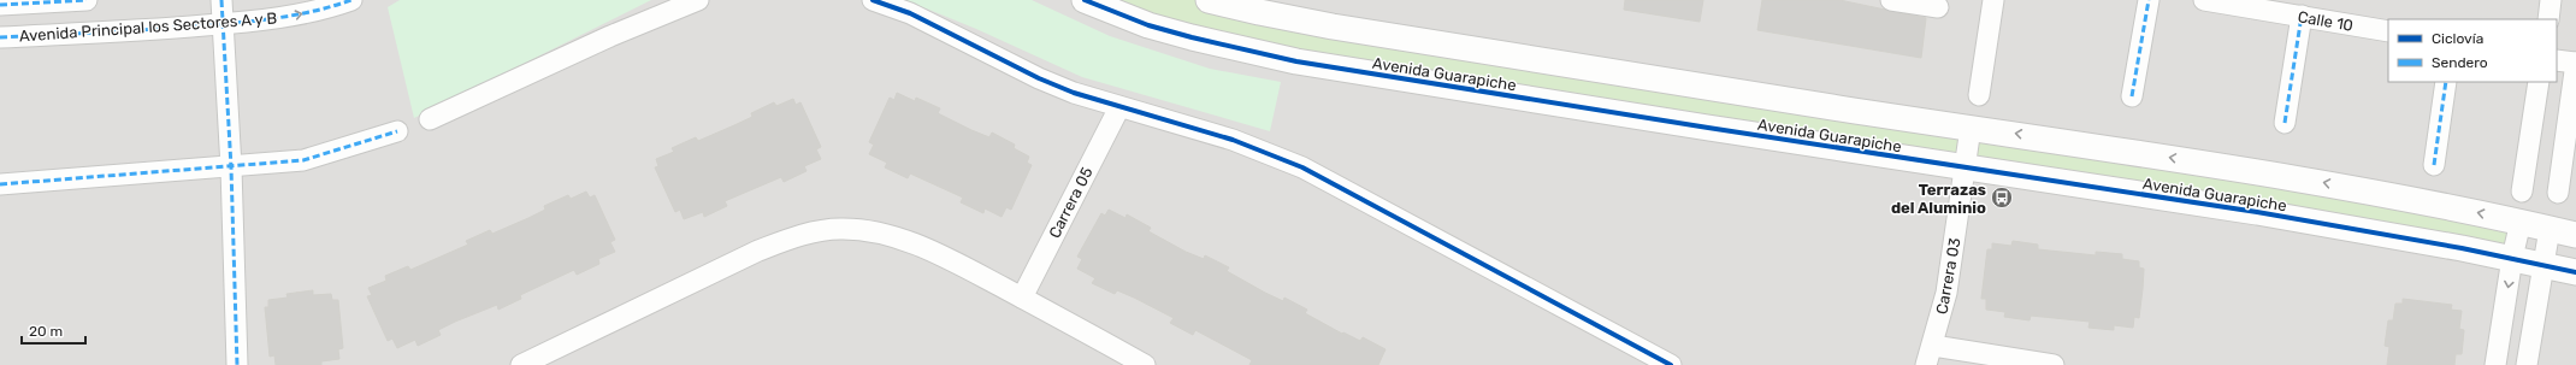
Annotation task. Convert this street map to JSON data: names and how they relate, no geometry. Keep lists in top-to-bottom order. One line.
{"streets":{"street":["Calle 10","Avenida Principal los Sectores A y B","Avenida Guarapiche","Carrera 05","Carrera 03"]},"crossings":[["Avenida Guarapiche","Carrera 03"]],"places":{"bus stop":["Terrazas del Aluminio"]},"legend":["Ciclovía","Sendero"],"scale_bar":"20 m"}
